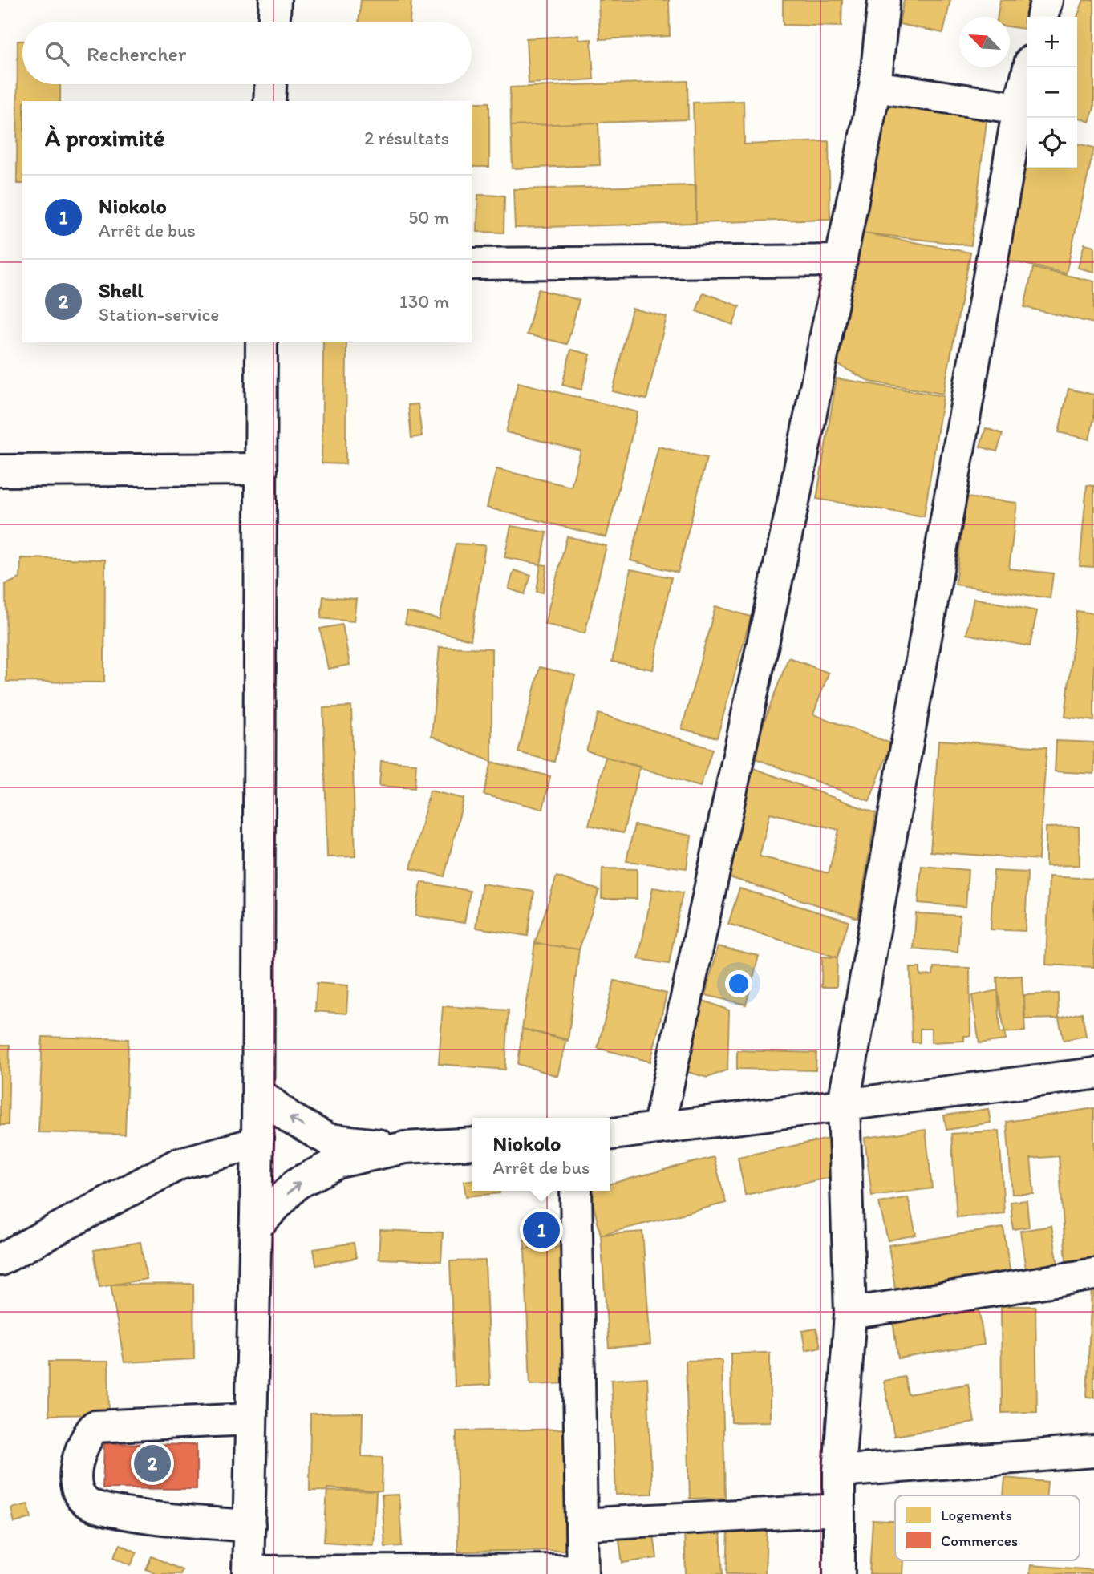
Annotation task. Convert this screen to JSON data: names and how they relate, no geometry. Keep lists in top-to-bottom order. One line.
{"legend":["Logements","Commerces"],"north":"top left","page":{"map_buttons":["+","−"],"search":"Rechercher","heading":["À proximité","2 résultats"],"list":[{"mark":"1","name":"Niokolo","note":"Arrêt de bus","value":"50 m"},{"mark":"2","name":"Shell","note":"Station-service","value":"130 m"}],"popup":["Niokolo","Arrêt de bus"],"pins":["1","2"]}}
